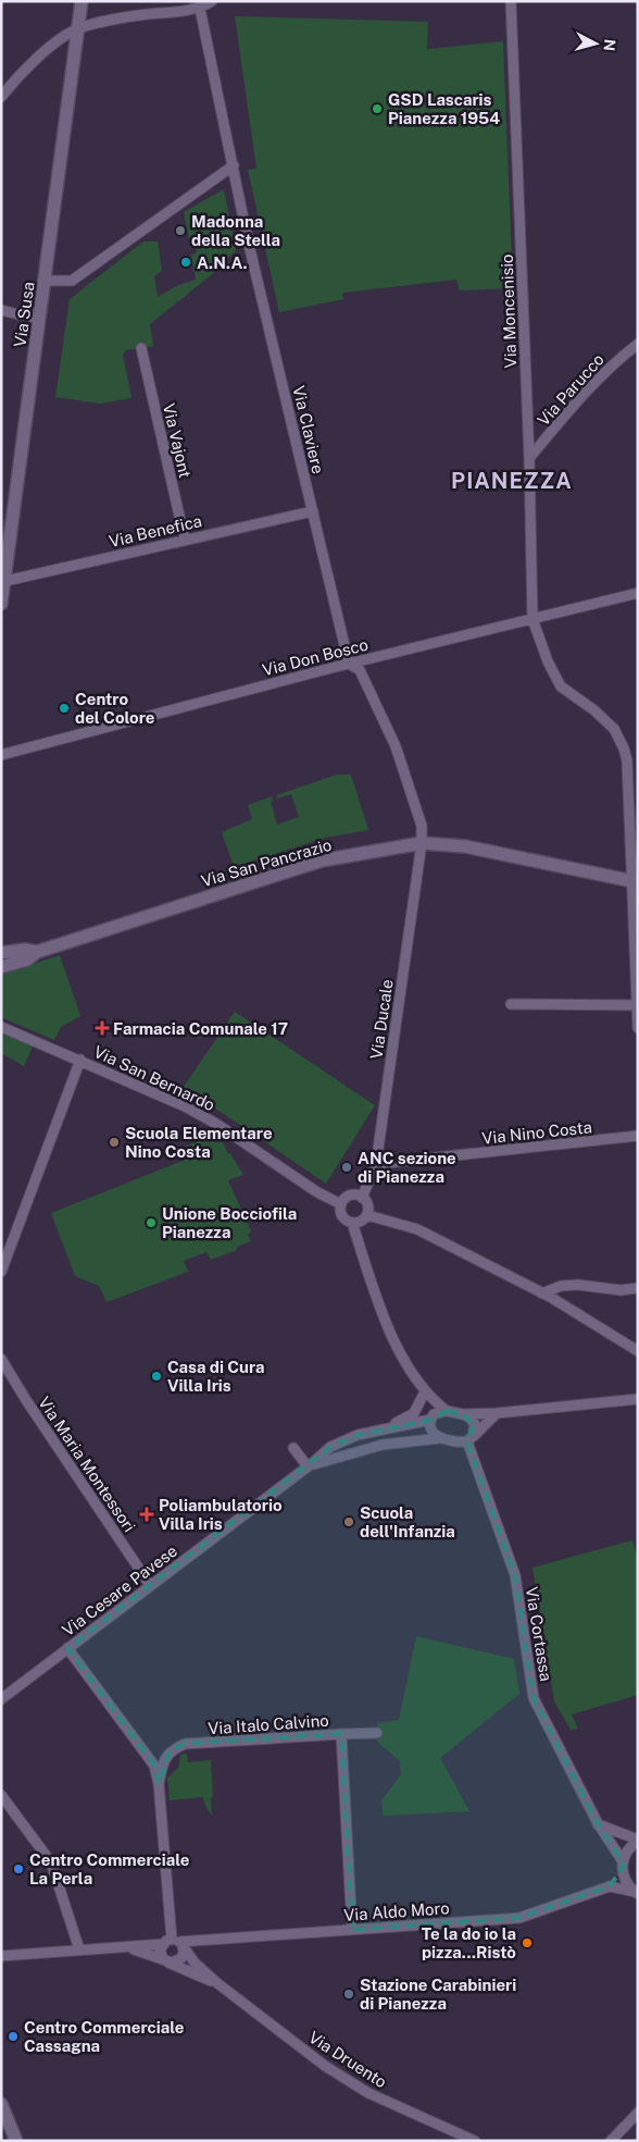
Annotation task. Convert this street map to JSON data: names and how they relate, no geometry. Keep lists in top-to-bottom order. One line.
{"streets":{"street":["Via Moncenisio","Via Susa","Via Parucco","Via Claviere","Via Vajont","Via Benefica","Via Don Bosco","Via San Pancrazio","Via Ducale","Via San Bernardo","Via Nino Costa","Via Maria Montessori","Via Cesare Pavese","Via Cortassa","Via Italo Calvino","Via Aldo Moro","Via Druento"]},"crossings":[["Via Moncenisio","Via Parucco"],["Via Moncenisio","Via Don Bosco"],["Via Moncenisio","Via San Pancrazio"],["Via Susa","Via Benefica"],["Via Claviere","Via Benefica"],["Via Claviere","Via Don Bosco"],["Via Claviere","Via San Pancrazio"],["Via Claviere","Via Ducale"],["Via Vajont","Via Benefica"],["Via San Pancrazio","Via Ducale"],["Via Ducale","Via San Bernardo"],["Via Ducale","Via Nino Costa"],["Via Maria Montessori","Via Cesare Pavese"],["Via Cesare Pavese","Via Cortassa"],["Via Italo Calvino","Via Aldo Moro"],["Via Aldo Moro","Via Druento"]],"districts":["PIANEZZA"],"places":{"other":["GSD Lascaris Pianezza 1954","Madonna della Stella","A.N.A.","Centro del Colore","Scuola Elementare Nino Costa","ANC sezione di Pianezza","Unione Bocciofila Pianezza","Casa di Cura Villa Iris","Scuola dell'Infanzia","Centro Commerciale La Perla","Te la do io la pizza...Ristò","Stazione Carabinieri di Pianezza","Centro Commerciale Cassagna"],"health":["Farmacia Comunale 17","Poliambulatorio Villa Iris"]},"north":"right"}
